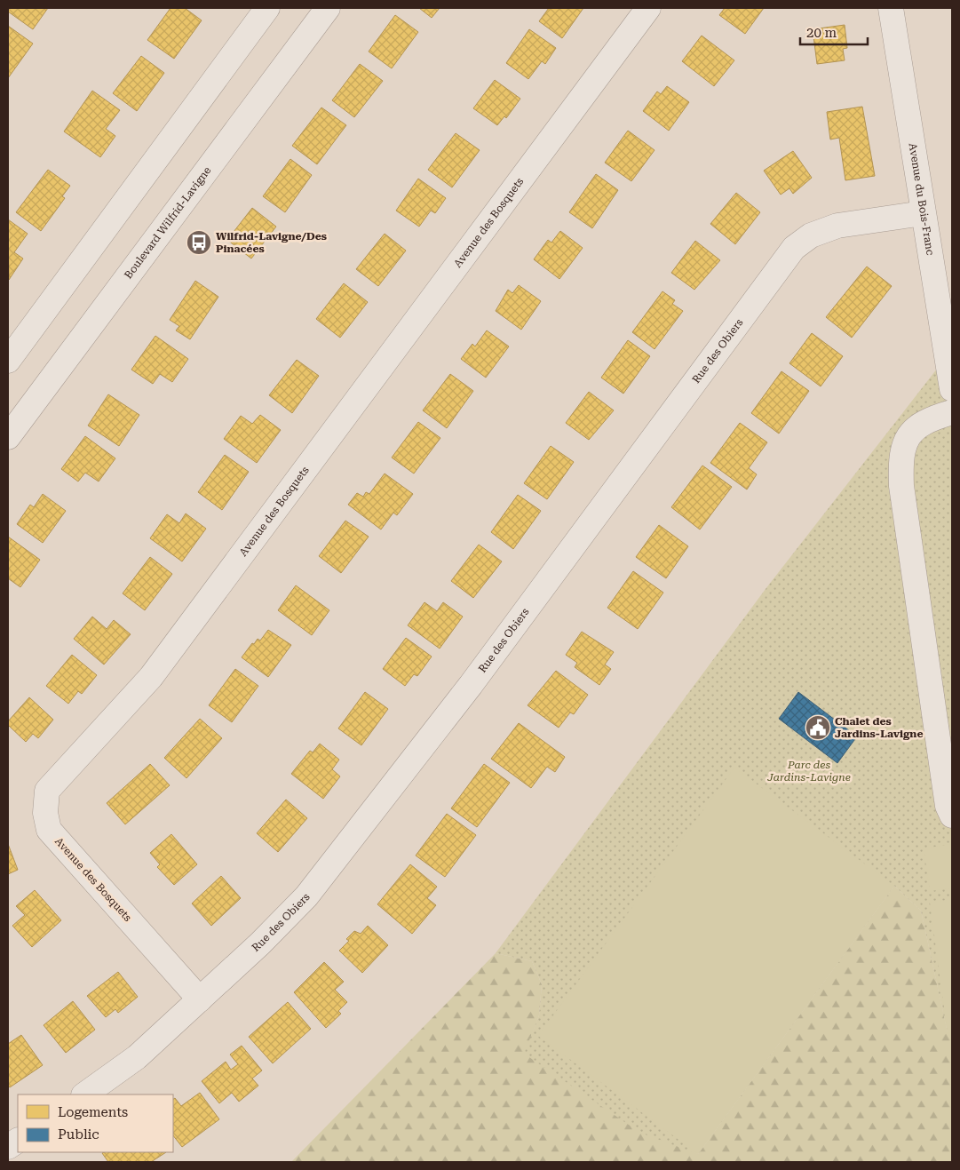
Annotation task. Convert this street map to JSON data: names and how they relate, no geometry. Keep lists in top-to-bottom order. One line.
{"streets":{"street":["Avenue du Bois-Franc","Avenue des Bosquets","Boulevard Wilfrid-Lavigne","Rue des Obiers"]},"crossings":[["Avenue du Bois-Franc","Rue des Obiers"],["Avenue des Bosquets","Rue des Obiers"]],"parks":["Parc des Jardins-Lavigne"],"places":{"bus stop":["Wilfrid-Lavigne/Des Pinacées"],"public building":["Chalet des Jardins-Lavigne"]},"legend":["Logements","Public"],"scale_bar":"20 m"}
